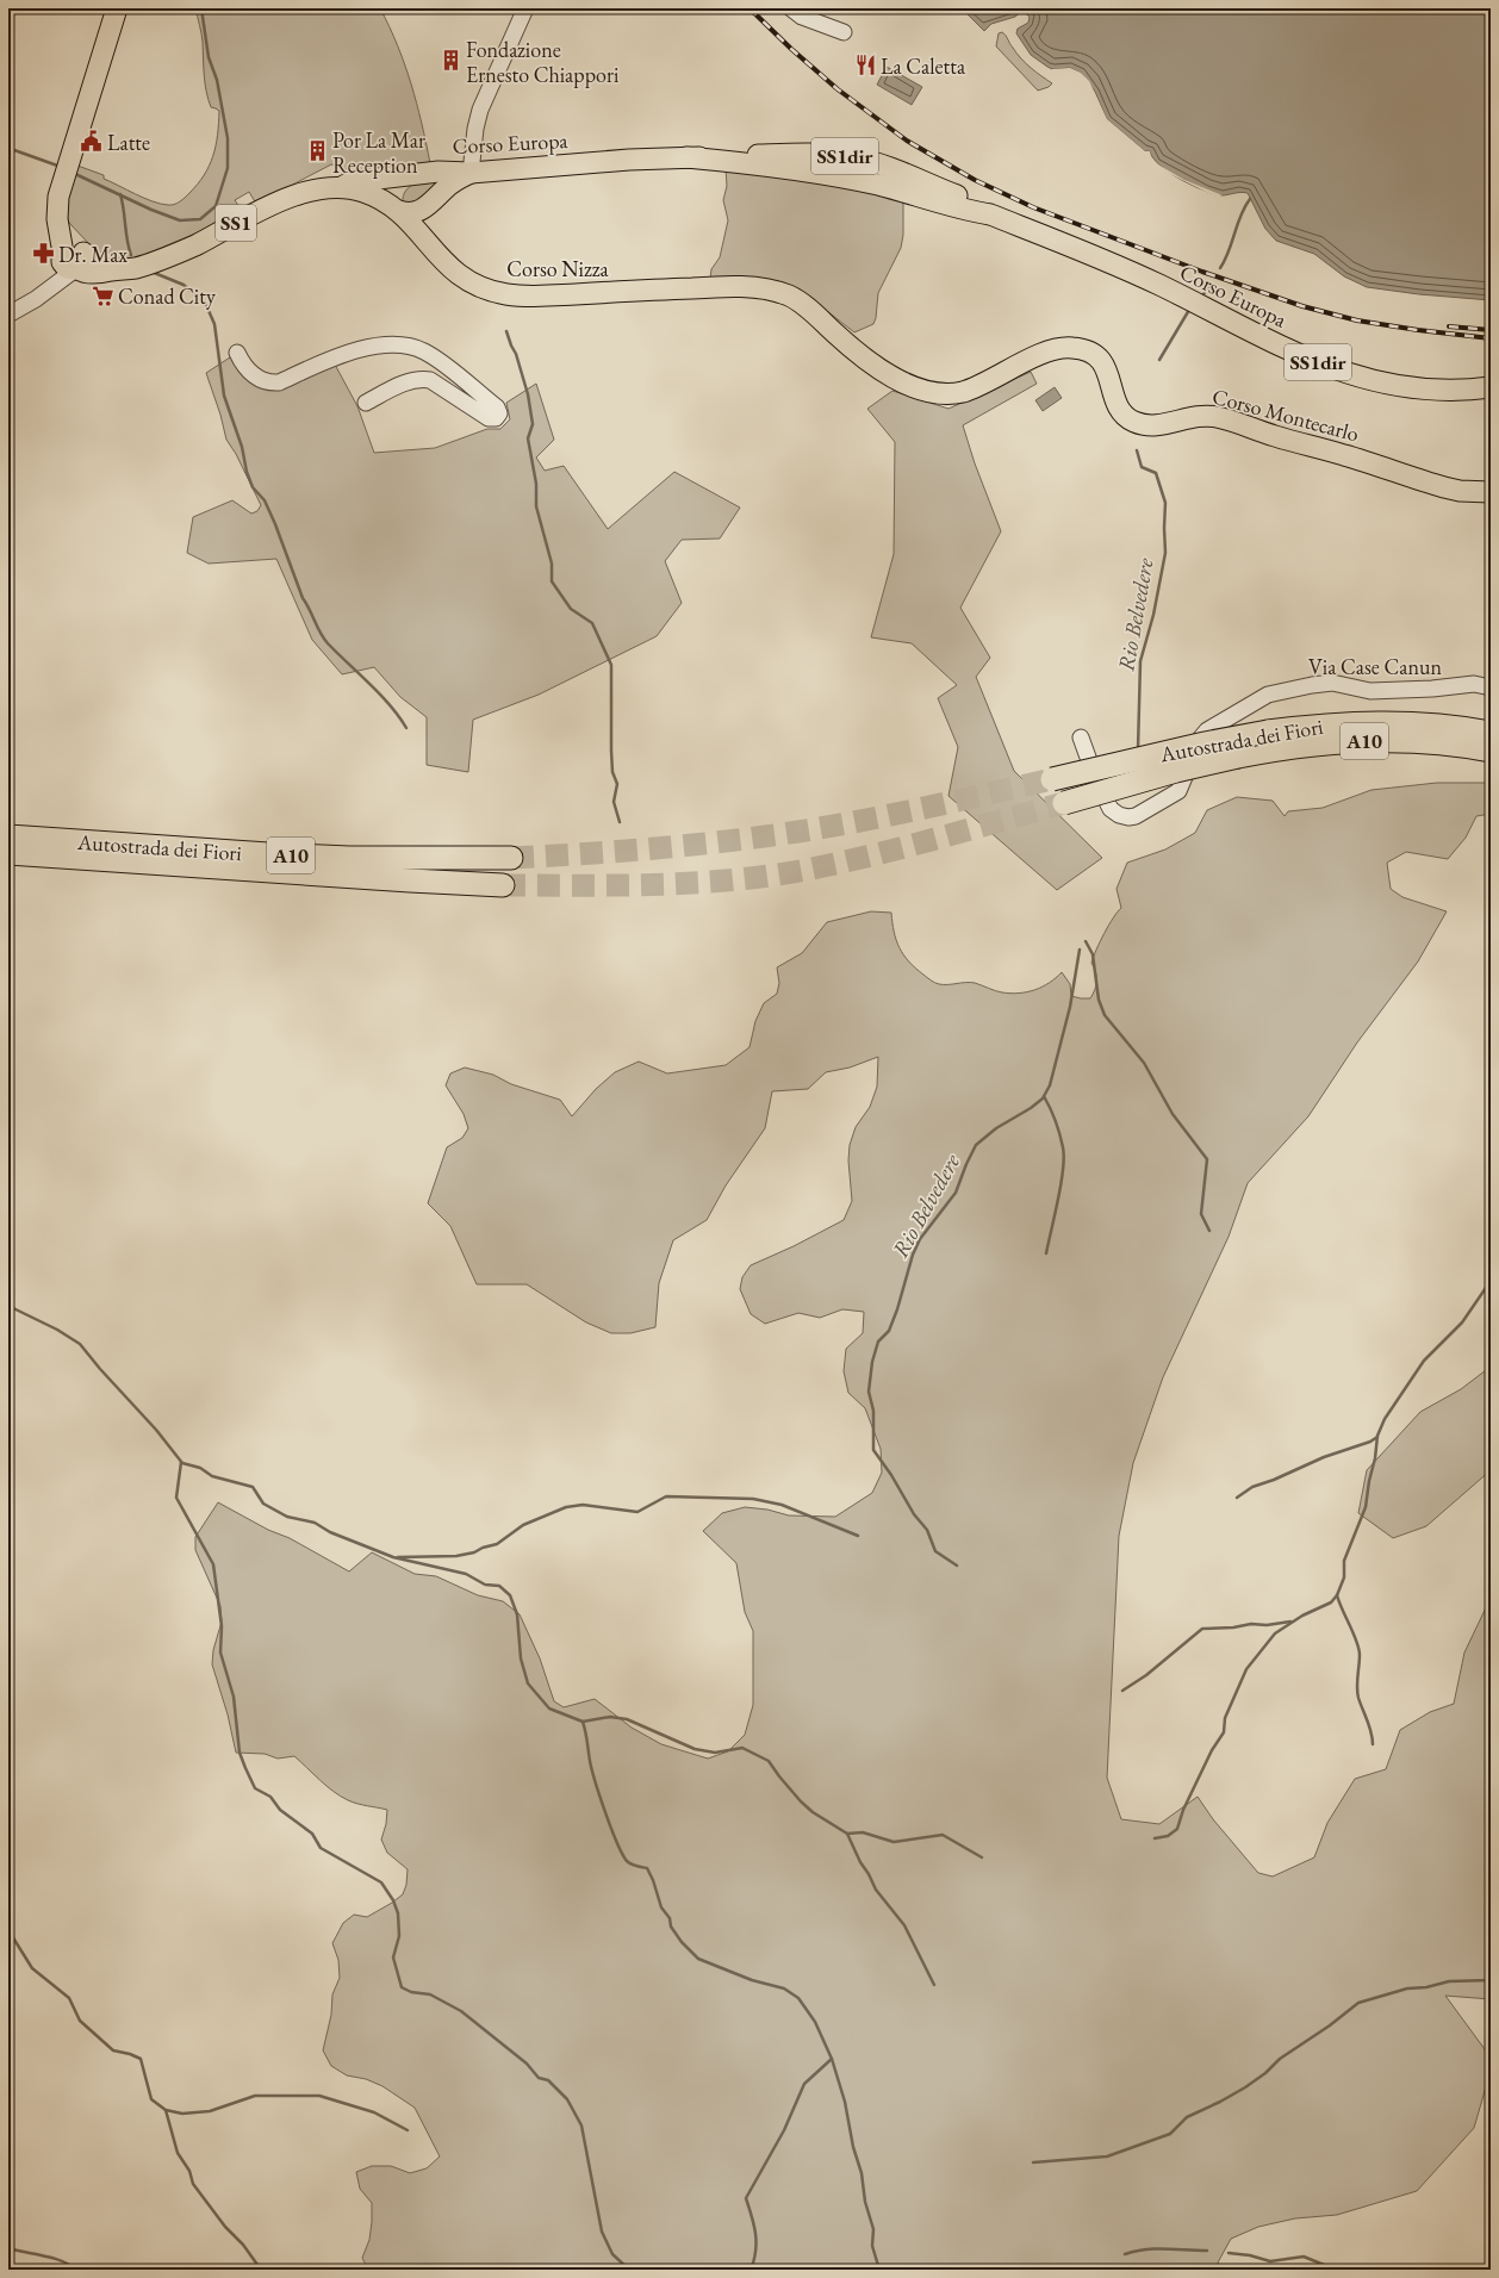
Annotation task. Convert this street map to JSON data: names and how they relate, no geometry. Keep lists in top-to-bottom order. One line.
{"streets":{"highway":["Autostrada dei Fiori","A10"],"main road":["Corso Europa","SS1dir","SS1","Corso Nizza","Corso Montecarlo"],"street":["Via Case Canun"]},"crossings":[["Corso Europa","SS1dir"],["Corso Europa","SS1"],["SS1dir","SS1"],["SS1dir","Corso Nizza"],["SS1","Corso Nizza"],["Corso Nizza","Corso Montecarlo"]],"water":["Rio Belvedere"],"places":{"building":["Fondazione Ernesto Chiappori","Por La Mar Reception"],"restaurant":["La Caletta"],"public building":["Latte"],"pharmacy":["Dr. Max"],"supermarket":["Conad City"]}}
